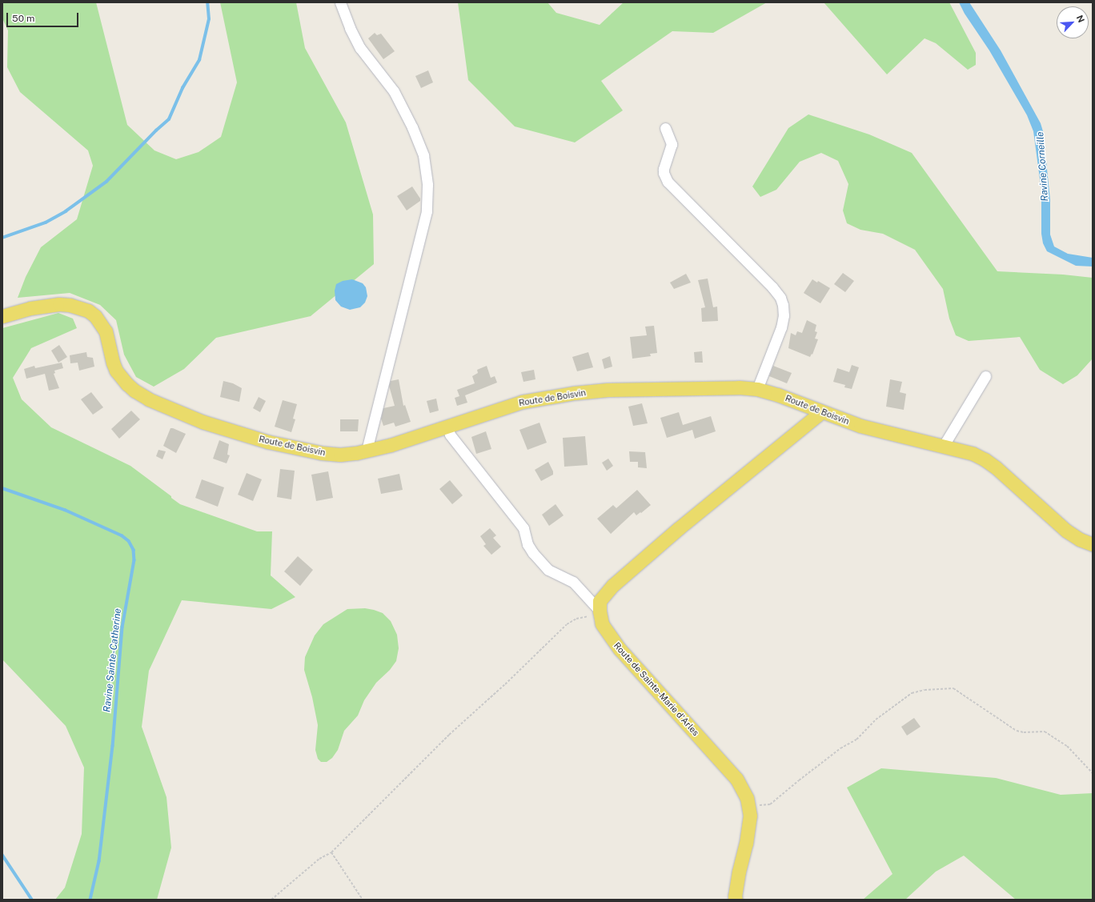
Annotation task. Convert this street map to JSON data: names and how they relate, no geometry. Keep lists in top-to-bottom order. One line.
{"streets":{"main road":["Route de Boisvin","Route de Sainte-Marie d'Arles"]},"water":["Ravine Corneille","Ravine Sainte-Catherine"],"scale_bar":"50 m","north":"top right"}
